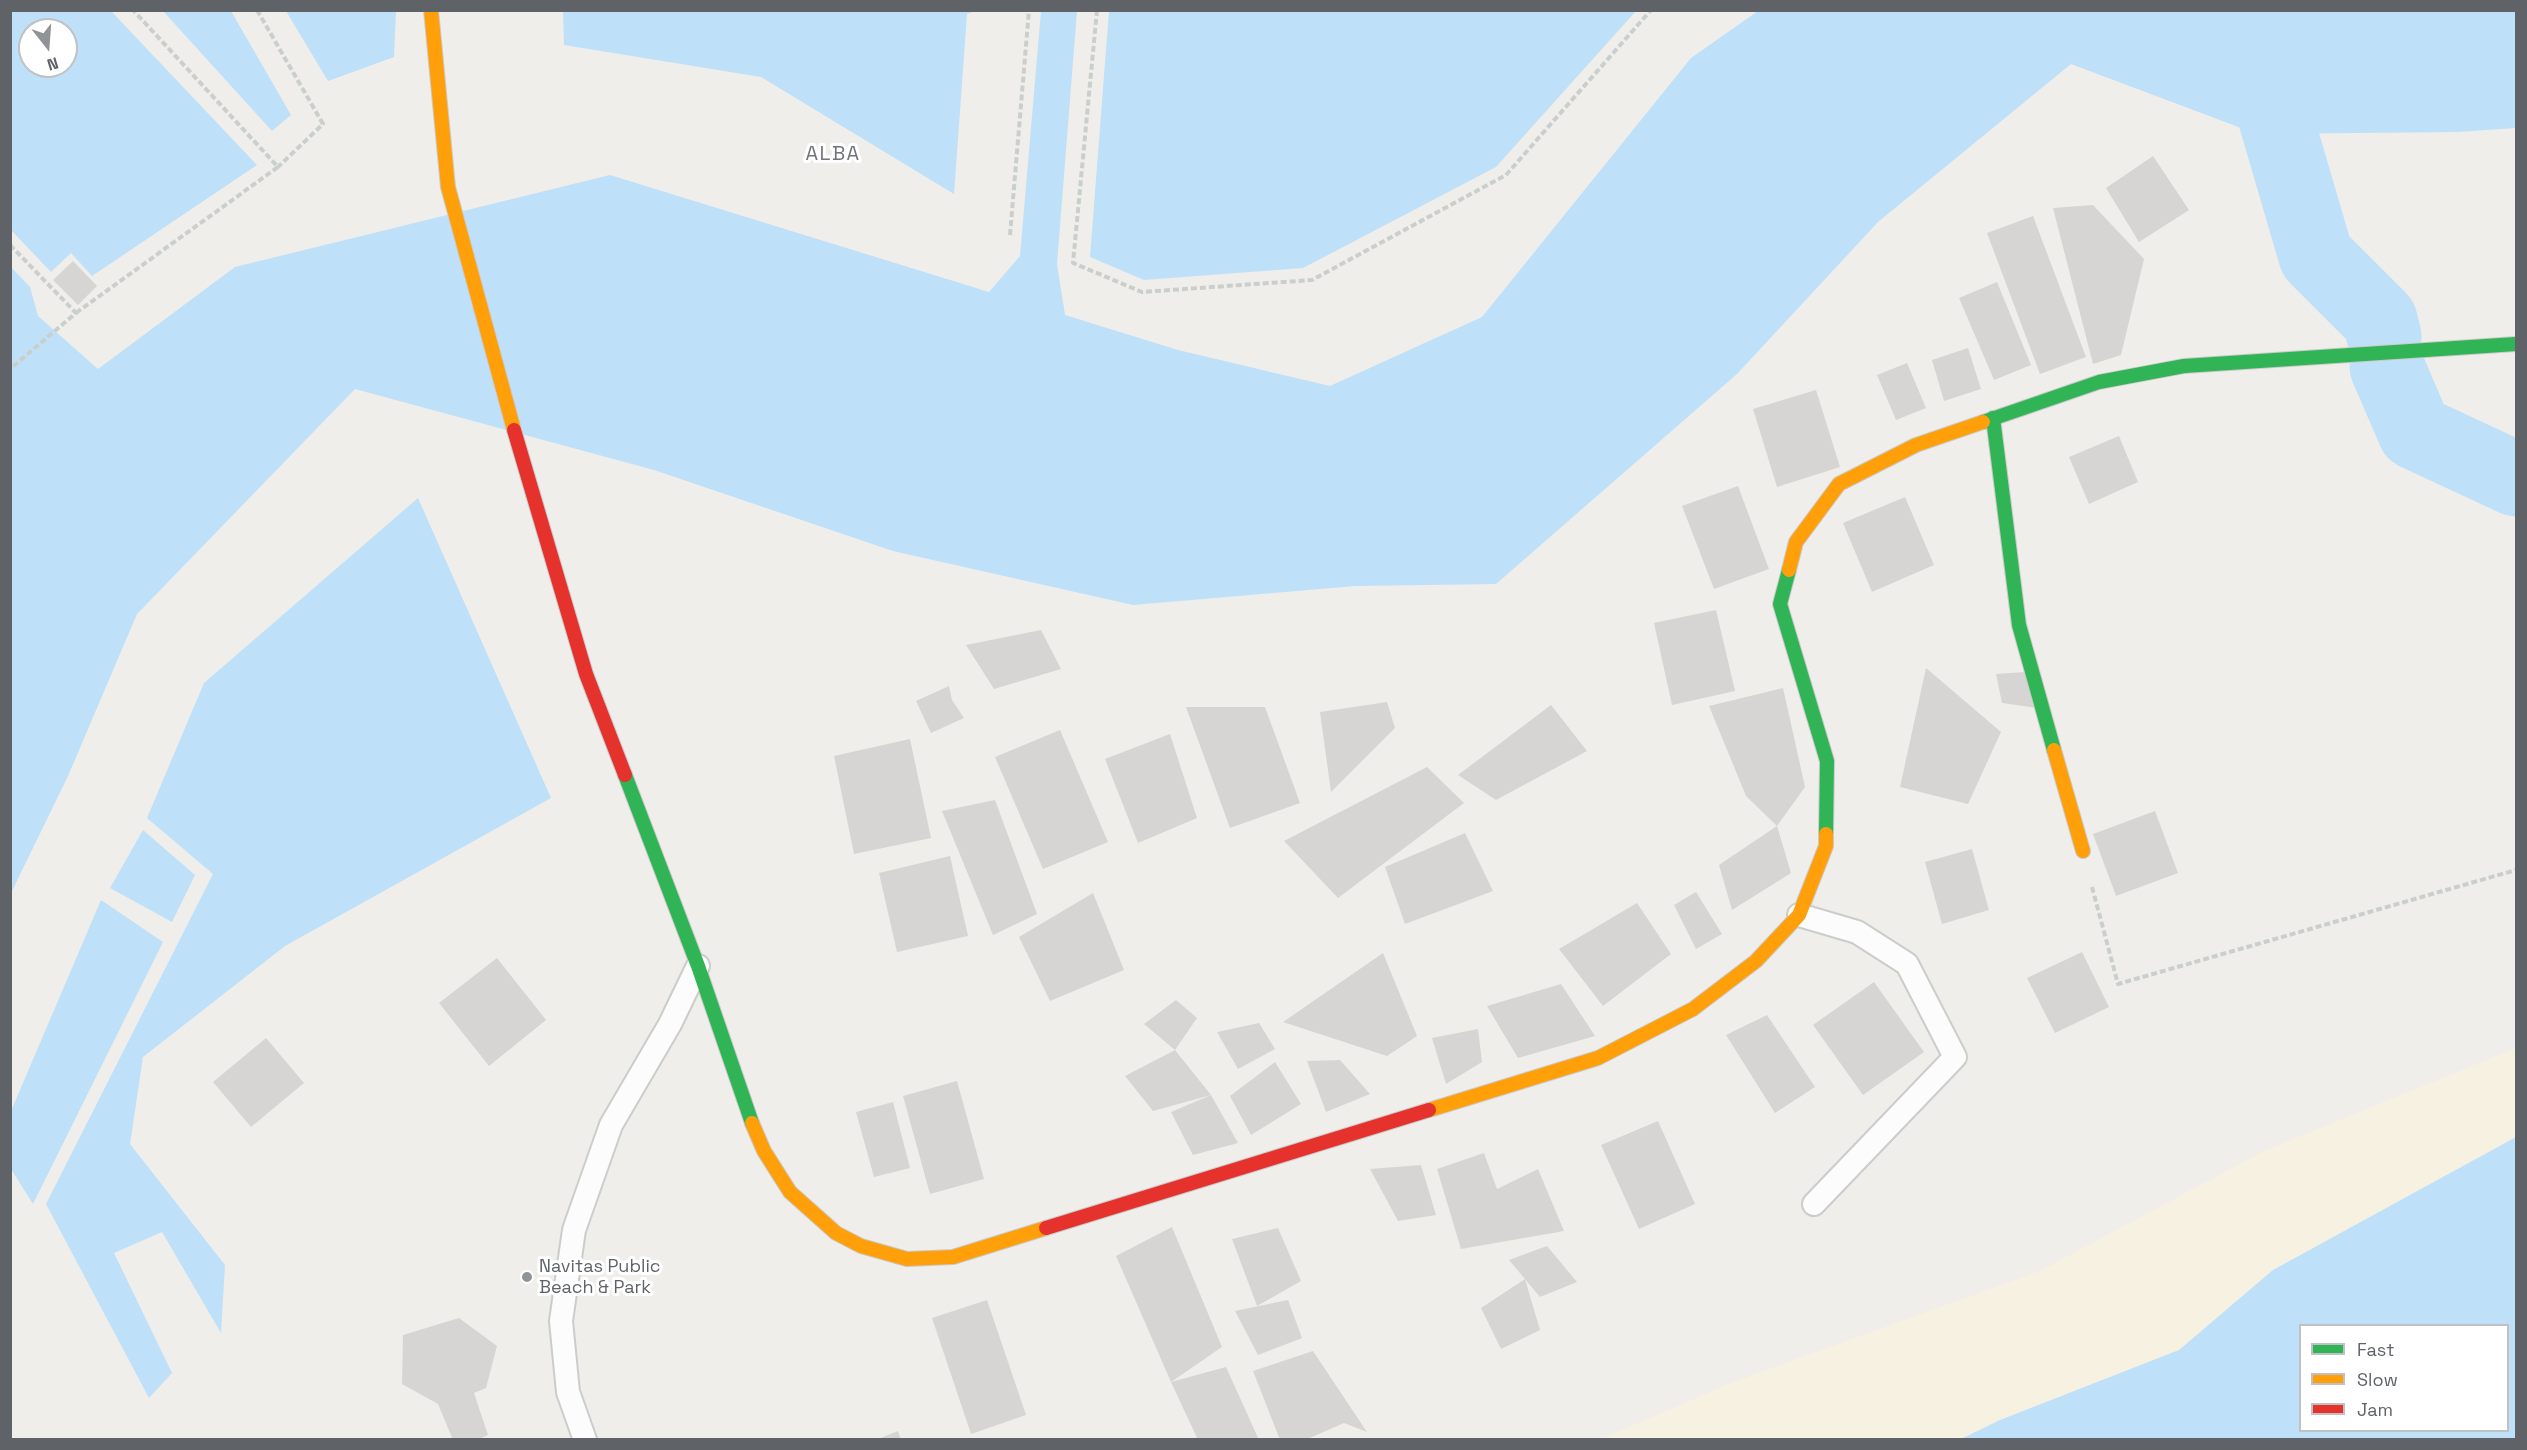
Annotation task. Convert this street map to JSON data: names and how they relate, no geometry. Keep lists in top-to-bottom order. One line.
{"districts":["ALBA"],"places":["Navitas Public Beach & Park"],"legend":["Fast","Slow","Jam"],"north":"bottom"}
